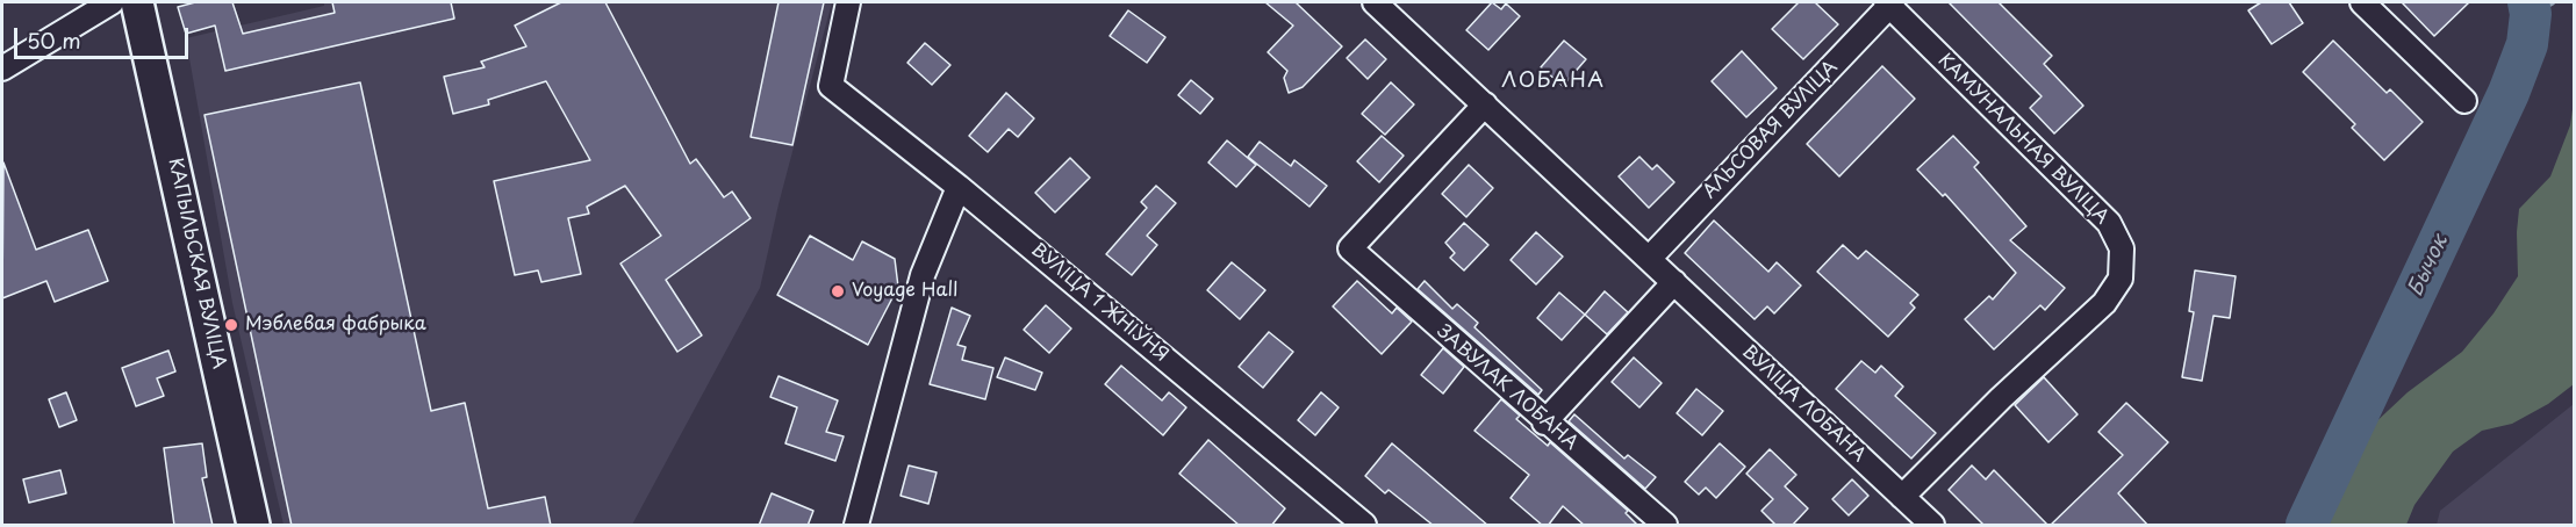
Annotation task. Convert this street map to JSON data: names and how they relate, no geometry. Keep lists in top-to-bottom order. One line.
{"streets":{"main road":["КАПЫЛЬСКАЯ ВУЛІЦА"],"street":["АЛЬСОВАЯ ВУЛІЦА","КАМУНАЛЬНАЯ ВУЛІЦА","ВУЛІЦА 1 ЖНІЎНЯ","ЗАВУЛАК ЛОБАНА","ВУЛІЦА ЛОБАНА"]},"crossings":[["АЛЬСОВАЯ ВУЛІЦА","КАМУНАЛЬНАЯ ВУЛІЦА"],["АЛЬСОВАЯ ВУЛІЦА","ВУЛІЦА ЛОБАНА"],["КАМУНАЛЬНАЯ ВУЛІЦА","ВУЛІЦА ЛОБАНА"],["ЗАВУЛАК ЛОБАНА","ВУЛІЦА ЛОБАНА"]],"districts":["ЛОБАНА"],"water":["Бычок"],"places":["Voyage Hall","Мэблевая фабрыка"],"scale_bar":"50 m"}
